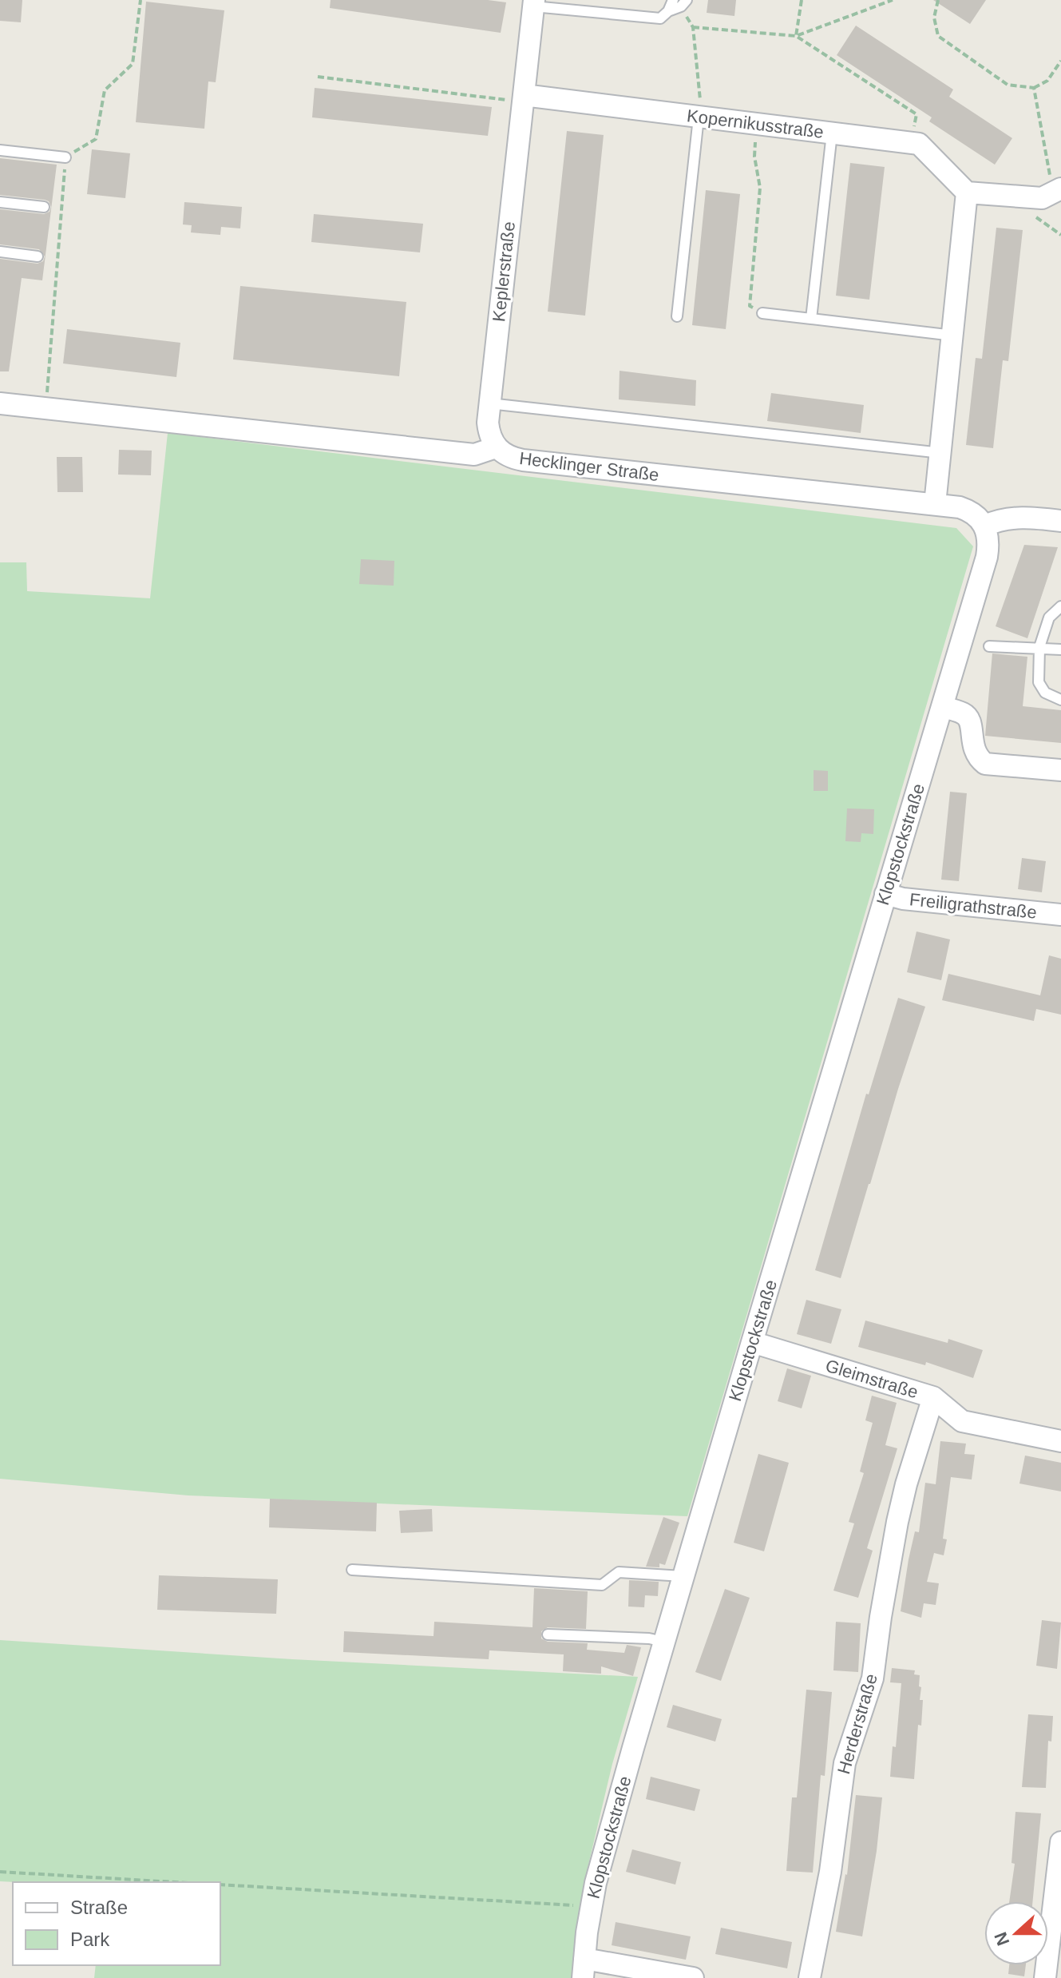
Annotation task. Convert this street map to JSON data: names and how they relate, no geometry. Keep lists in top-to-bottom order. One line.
{"streets":{"street":["Kopernikusstraße","Keplerstraße","Hecklinger Straße","Klopstockstraße","Freiligrathstraße","Gleimstraße","Herderstraße"]},"crossings":[["Kopernikusstraße","Keplerstraße"],["Keplerstraße","Hecklinger Straße"],["Hecklinger Straße","Klopstockstraße"],["Klopstockstraße","Freiligrathstraße"],["Klopstockstraße","Gleimstraße"],["Gleimstraße","Herderstraße"]],"legend":["Straße","Park"],"north":"left"}
